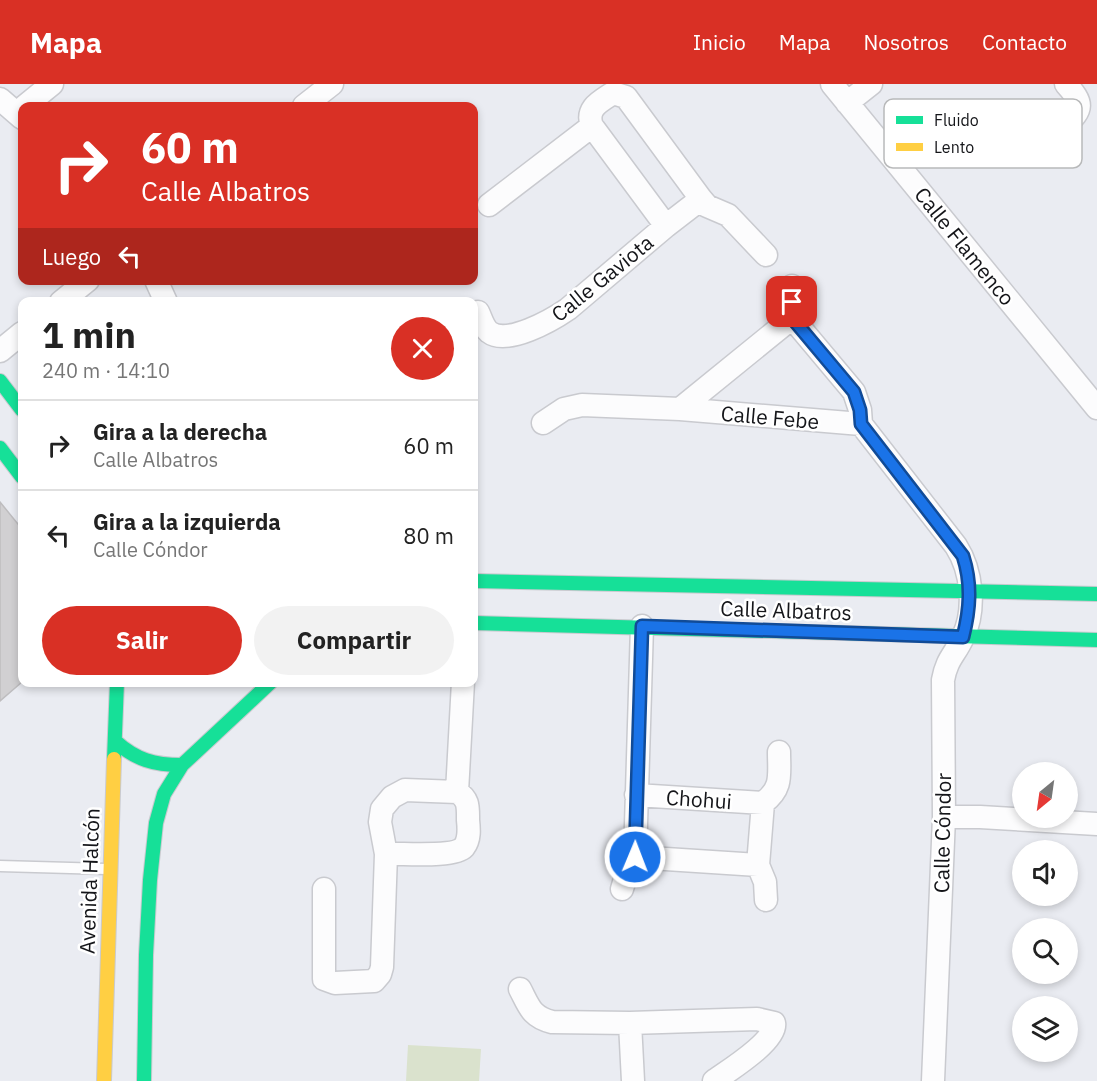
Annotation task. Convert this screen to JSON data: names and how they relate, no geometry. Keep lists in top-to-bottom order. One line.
{"streets":{"street":["Calle Flamenco","Calle Gaviota","Calle Febe","Calle Albatros","Chohui","Calle Cóndor","Avenida Halcón"]},"crossings":[["Calle Albatros","Calle Cóndor"]],"legend":["Fluido","Lento"],"north":"bottom left","page":{"header":"Mapa","nav":["Inicio","Mapa","Nosotros","Contacto"],"turn":["60 m","Calle Albatros"],"then":"Luego","heading":["1 min","240 m · 14:10"],"list":[{"name":"Gira a la derecha","note":"Calle Albatros","value":"60 m"},{"name":"Gira a la izquierda","note":"Calle Cóndor","value":"80 m"}],"buttons":["Salir","Compartir"]}}
